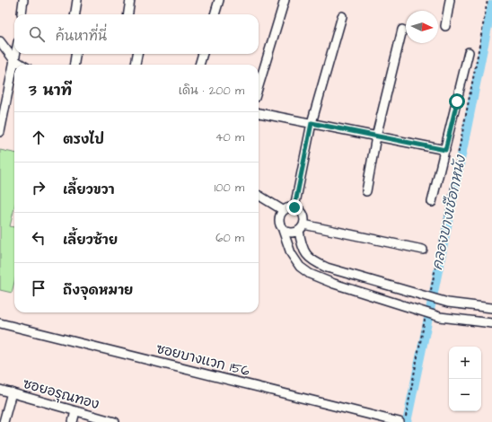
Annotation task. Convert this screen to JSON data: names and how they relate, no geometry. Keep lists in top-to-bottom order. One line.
{"streets":{"street":["ซอยบางแวก 156","ซอยอรุณทอง"]},"water":["คลองบางเชือกหนัง"],"north":"right","page":{"search":"ค้นหาที่นี่","heading":["3 นาที","เดิน · 200 m"],"list":[["ตรงไป","40 m"],["เลี้ยวขวา","100 m"],["เลี้ยวซ้าย","60 m"],"ถึงจุดหมาย"],"map_buttons":["+","−"]}}
